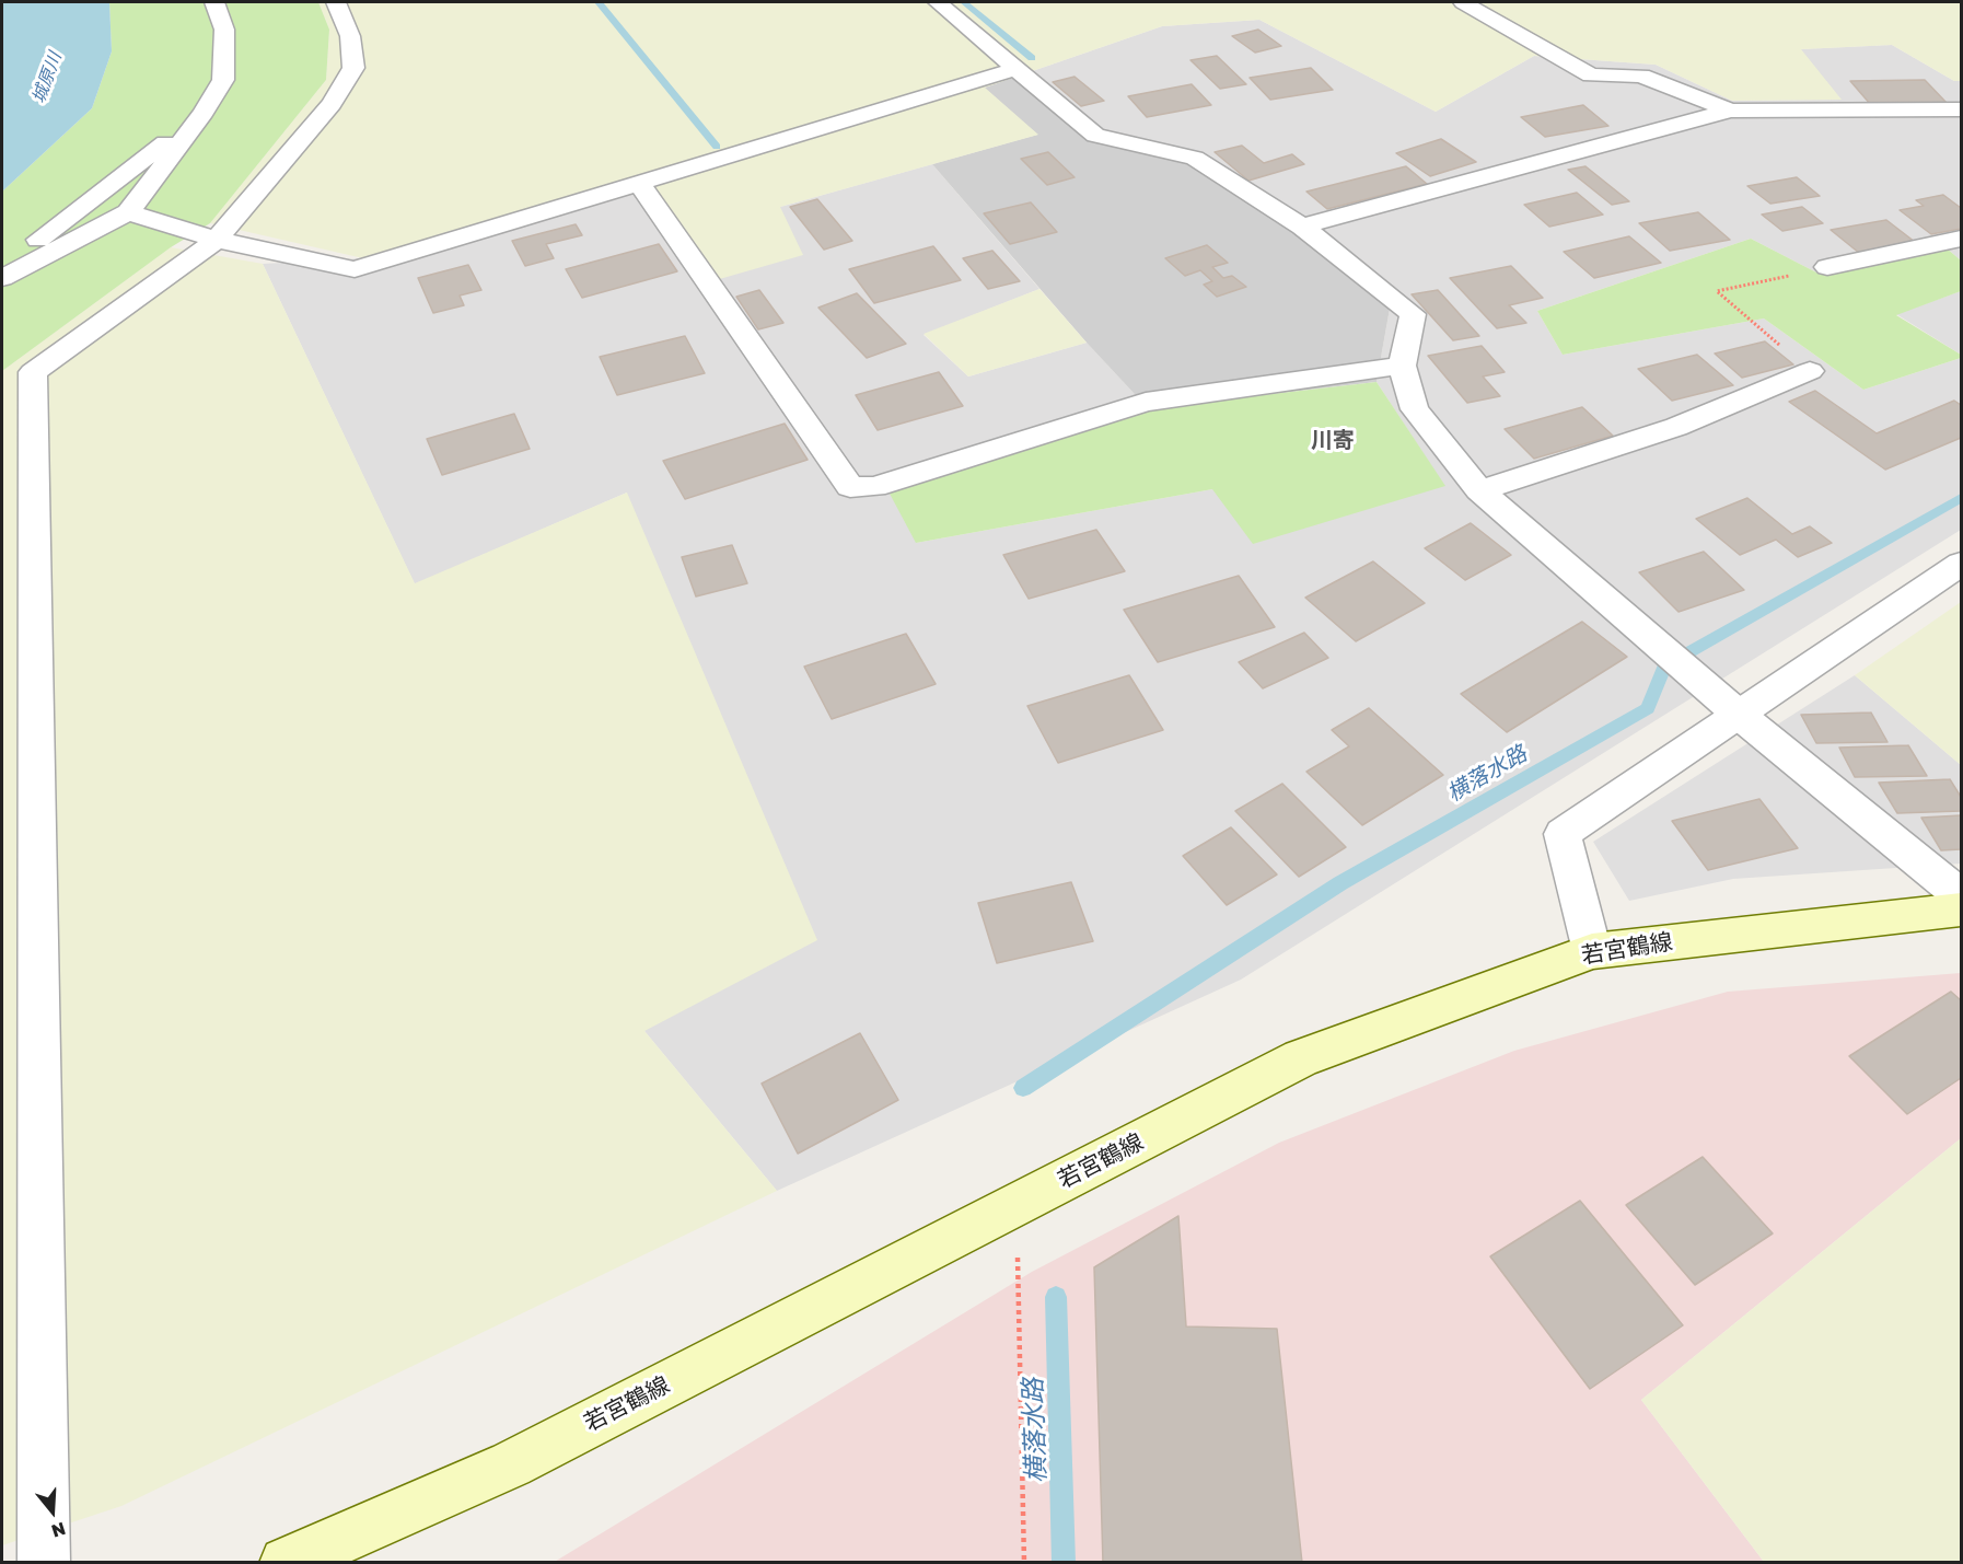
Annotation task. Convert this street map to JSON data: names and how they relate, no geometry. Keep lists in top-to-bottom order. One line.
{"streets":{"main road":["若宮鶴線"]},"districts":["川寄"],"water":["城原川","横落水路"],"north":"bottom"}
